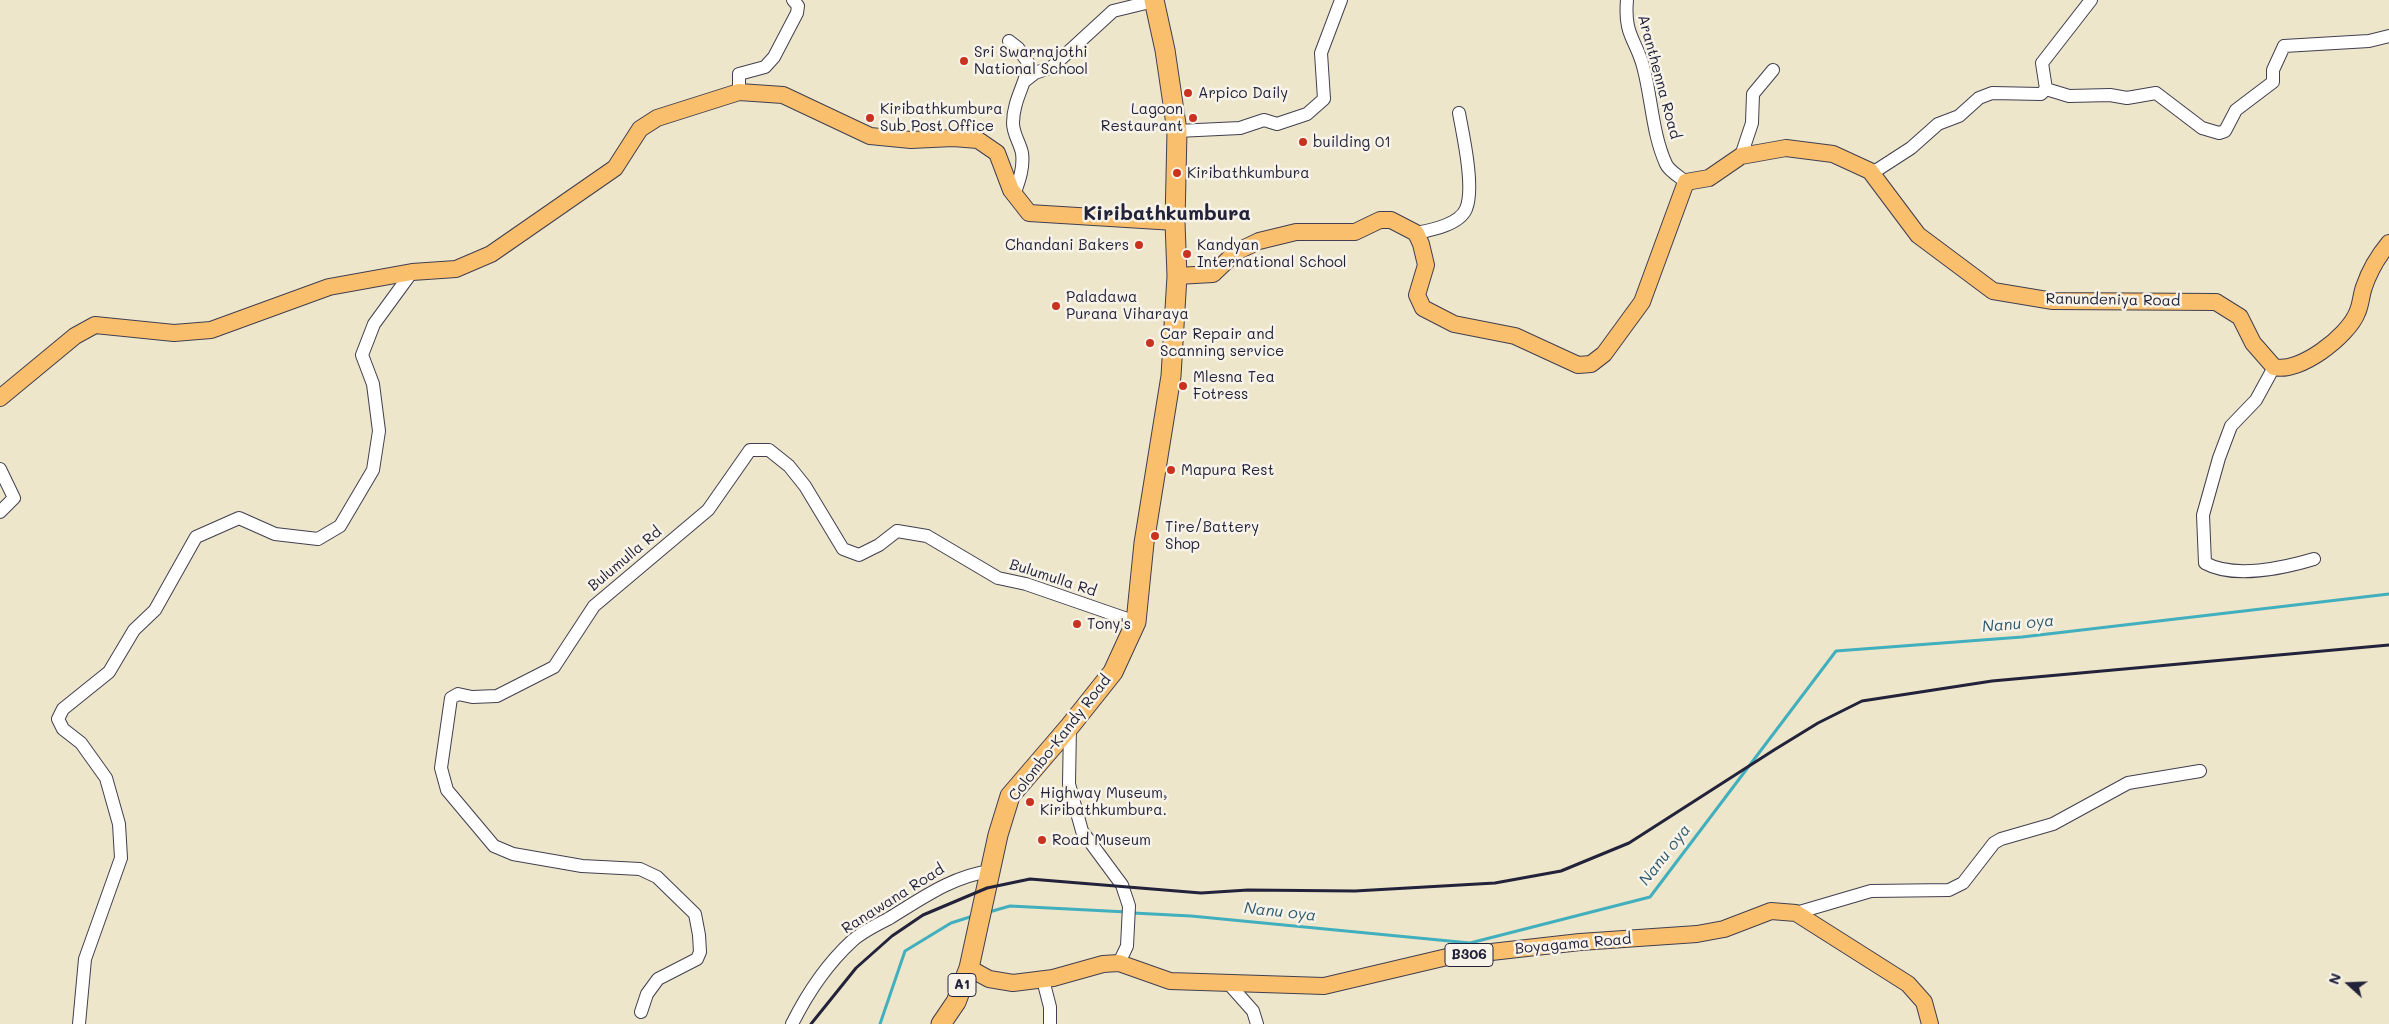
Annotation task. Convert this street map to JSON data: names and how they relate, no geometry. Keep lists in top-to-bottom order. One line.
{"streets":{"highway":["Colombo-Kandy Road","A1"],"main road":["Ranundeniya Road","Boyagama Road","B306"],"street":["Aranthenna Road","Bulumulla Rd","Ranawana Road"]},"crossings":[["Aranthenna Road","Ranundeniya Road"],["Bulumulla Rd","Colombo-Kandy Road"],["Colombo-Kandy Road","Ranawana Road"],["Colombo-Kandy Road","Boyagama Road"]],"districts":["Kiribathkumbura"],"water":["Nanu oya"],"places":["Sri Swarnajothi National School","Arpico Daily","Kiribathkumbura Sub Post Office","Lagoon Restaurant","building 01","Kiribathkumbura","Chandani Bakers","Kandyan International School","Paladawa Purana Viharaya","Car Repair and Scanning service","Mlesna Tea Fotress","Mapura Rest","Tire/Battery Shop","Tony's","Highway Museum, Kiribathkumbura.","Road Museum"],"north":"left"}
